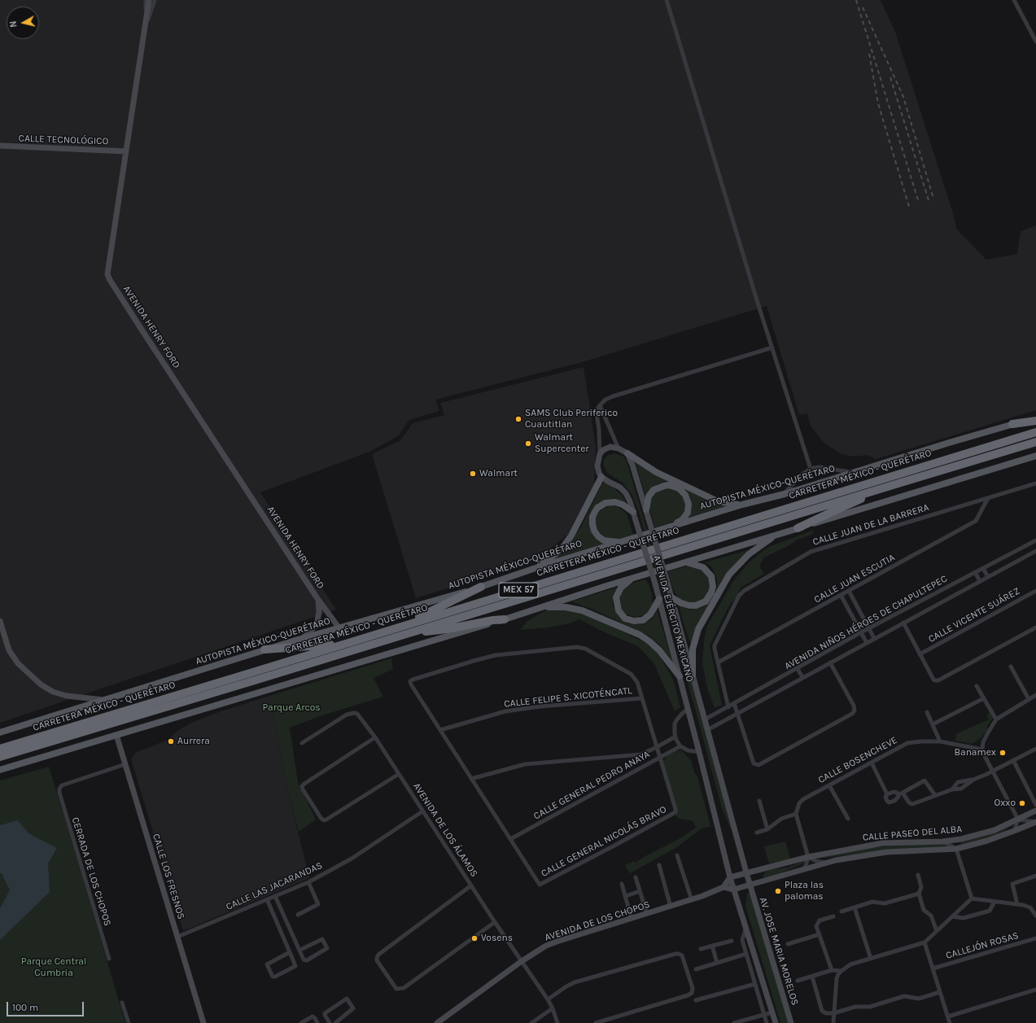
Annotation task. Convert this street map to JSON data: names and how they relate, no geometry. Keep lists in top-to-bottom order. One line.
{"streets":{"highway":["CARRETERA MÉXICO - QUERÉTARO","MEX 57"],"main road":["AUTOPISTA MÉXICO-QUERÉTARO"],"street":["CALLE TECNOLÓGICO","AVENIDA HENRY FORD","CALLE JUAN DE LA BARRERA","CALLE JUAN ESCUTIA","CALLE VICENTE SUÁREZ","AVENIDA EJÉRCITO MEXICANO","AVENIDA NIÑOS HÉROES DE CHAPULTEPEC","CALLE FELIPE S. XICOTÉNCATL","CALLE BOSENCHEVE","CALLE GENERAL PEDRO ANAYA","AVENIDA DE LOS ÁLAMOS","CALLE PASEO DEL ALBA","CALLE GENERAL NICOLÁS BRAVO","CERRADA DE LOS CHOPOS","CALLE LOS FRESNOS","CALLE LAS JACARANDAS","AVENIDA DE LOS CHOPOS","CALLEJÓN ROSAS","AV. JOSE MARIA MORELOS"]},"crossings":[["CALLE TECNOLÓGICO","AVENIDA HENRY FORD"],["AVENIDA HENRY FORD","AUTOPISTA MÉXICO-QUERÉTARO"],["CALLE JUAN DE LA BARRERA","CALLE JUAN ESCUTIA"],["CALLE JUAN DE LA BARRERA","AVENIDA NIÑOS HÉROES DE CHAPULTEPEC"],["AVENIDA EJÉRCITO MEXICANO","AVENIDA NIÑOS HÉROES DE CHAPULTEPEC"],["AVENIDA EJÉRCITO MEXICANO","CALLE PASEO DEL ALBA"],["AVENIDA EJÉRCITO MEXICANO","AV. JOSE MARIA MORELOS"],["CALLE FELIPE S. XICOTÉNCATL","CALLE GENERAL NICOLÁS BRAVO"],["CALLE GENERAL PEDRO ANAYA","CALLE GENERAL NICOLÁS BRAVO"],["AVENIDA DE LOS ÁLAMOS","CALLE LAS JACARANDAS"],["AVENIDA DE LOS ÁLAMOS","AVENIDA DE LOS CHOPOS"],["CALLE PASEO DEL ALBA","AV. JOSE MARIA MORELOS"],["CERRADA DE LOS CHOPOS","CALLE LOS FRESNOS"],["CALLE LOS FRESNOS","CALLE LAS JACARANDAS"]],"parks":["Parque Arcos","Parque Central Cumbria"],"places":["SAMS Club Periferico Cuautitlan","Walmart Supercenter","Walmart","Aurrera","Banamex","Oxxo","Plaza las palomas","Vosens"],"scale_bar":"100 m","north":"left"}
